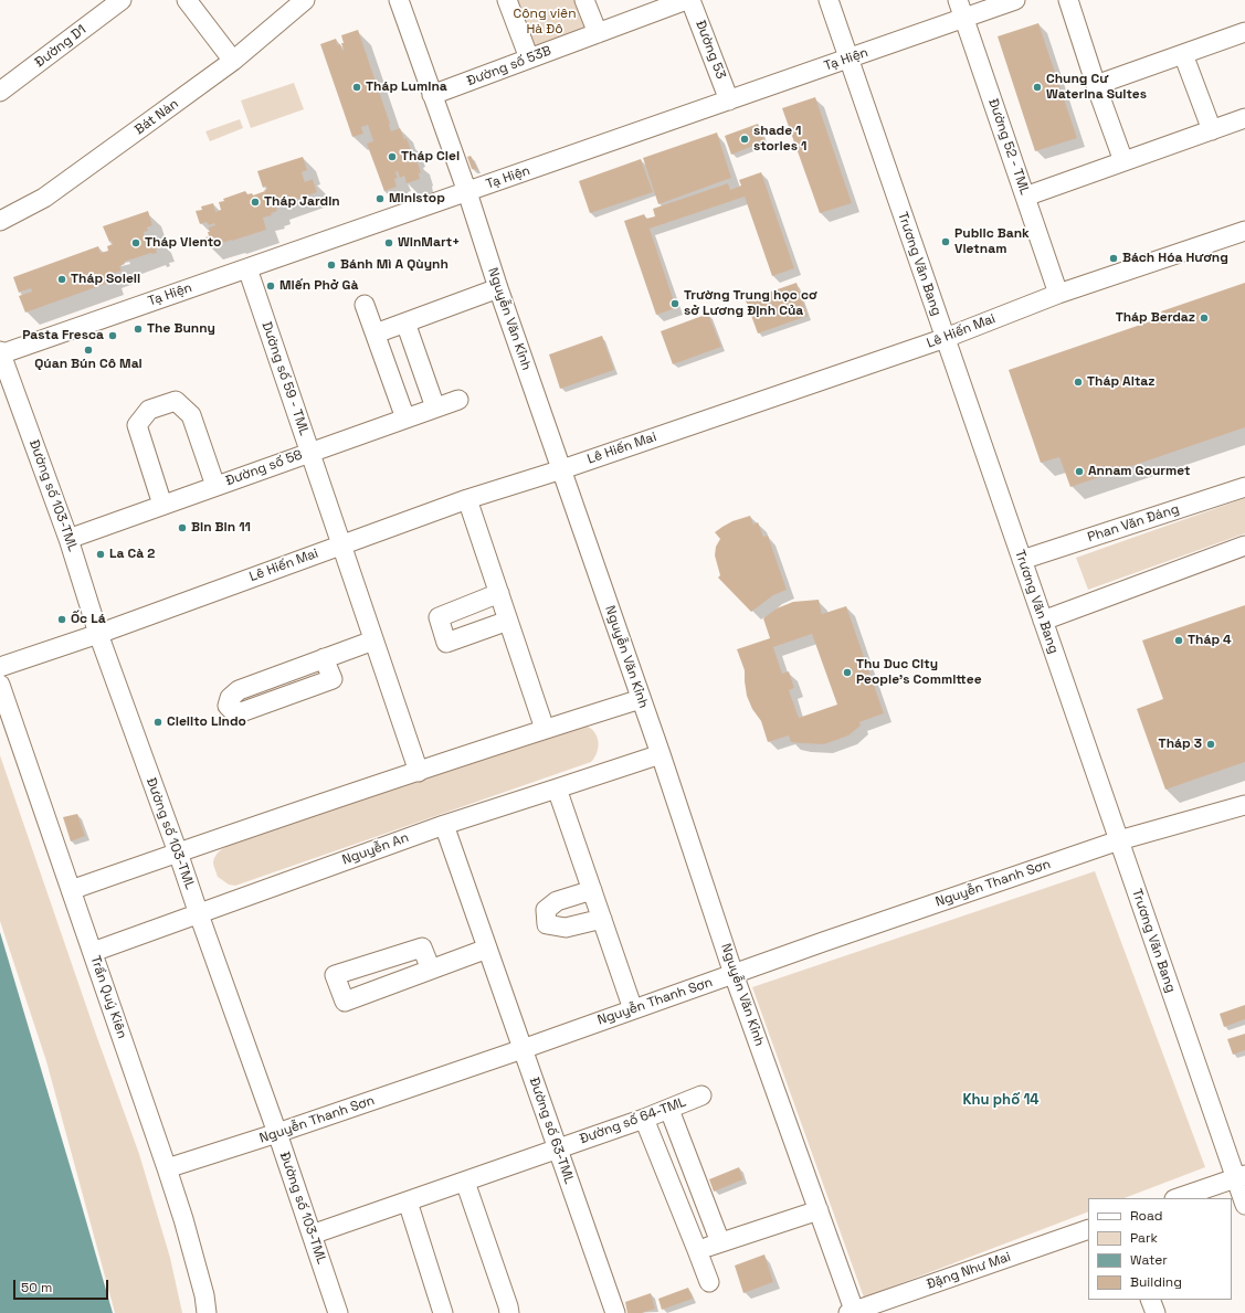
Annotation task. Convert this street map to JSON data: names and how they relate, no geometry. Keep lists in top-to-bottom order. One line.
{"streets":{"street":["Đường D1","Đường 53","Tạ Hiện","Đường số 53B","Bát Nàn","Đường 52 - TML","Trương Văn Bang","Nguyễn Văn Kỉnh","Lê Hiến Mai","Dường số 59 - TML","Đường số 58","Đường số 103-TML","Phan Văn Đáng","Nguyễn An","Nguyễn Thanh Sơn","Trần Quý Kiên","Đường số 64-TML","Đường số 63-TML","Đặng Như Mai"]},"crossings":[["Đường 53","Tạ Hiện"],["Tạ Hiện","Đường 52 - TML"],["Tạ Hiện","Trương Văn Bang"],["Tạ Hiện","Nguyễn Văn Kỉnh"],["Tạ Hiện","Dường số 59 - TML"],["Tạ Hiện","Đường số 103-TML"],["Đường số 53B","Nguyễn Văn Kỉnh"],["Đường 52 - TML","Lê Hiến Mai"],["Trương Văn Bang","Lê Hiến Mai"],["Trương Văn Bang","Phan Văn Đáng"],["Trương Văn Bang","Nguyễn Thanh Sơn"],["Nguyễn Văn Kỉnh","Lê Hiến Mai"],["Nguyễn Văn Kỉnh","Nguyễn An"],["Nguyễn Văn Kỉnh","Nguyễn Thanh Sơn"],["Nguyễn Văn Kỉnh","Đặng Như Mai"],["Lê Hiến Mai","Dường số 59 - TML"],["Lê Hiến Mai","Đường số 103-TML"],["Dường số 59 - TML","Đường số 58"],["Đường số 58","Đường số 103-TML"],["Đường số 103-TML","Nguyễn An"],["Đường số 103-TML","Nguyễn Thanh Sơn"],["Đường số 103-TML","Đường số 64-TML"],["Nguyễn An","Trần Quý Kiên"],["Nguyễn An","Đường số 63-TML"],["Nguyễn Thanh Sơn","Trần Quý Kiên"],["Nguyễn Thanh Sơn","Đường số 63-TML"],["Đường số 64-TML","Đường số 63-TML"]],"districts":["Khu phố 14"],"parks":["Công viên Hà Đô"],"places":["Tháp Lumina","Chung Cư Waterina Suites","shade 1 stories 1","Tháp Ciel","Ministop","Tháp Jardin","Public Bank Vietnam","Tháp Viento","WinMart+","Bách Hóa Hương","Bánh Mì A Qùynh","Tháp Soleil","Miến Phở Gà","Trường Trung học cơ sở Lương Định Của","Tháp Berdaz","The Bunny","Pasta Fresca","Qúan Bún Cô Mai","Tháp Altaz","Annam Gourmet","Bin Bin 11","La Cà 2","Ốc Lá","Tháp 4","Thu Duc City People's Committee","Cielito Lindo","Tháp 3"],"legend":["Road","Park","Water","Building"],"scale_bar":"50 m"}
